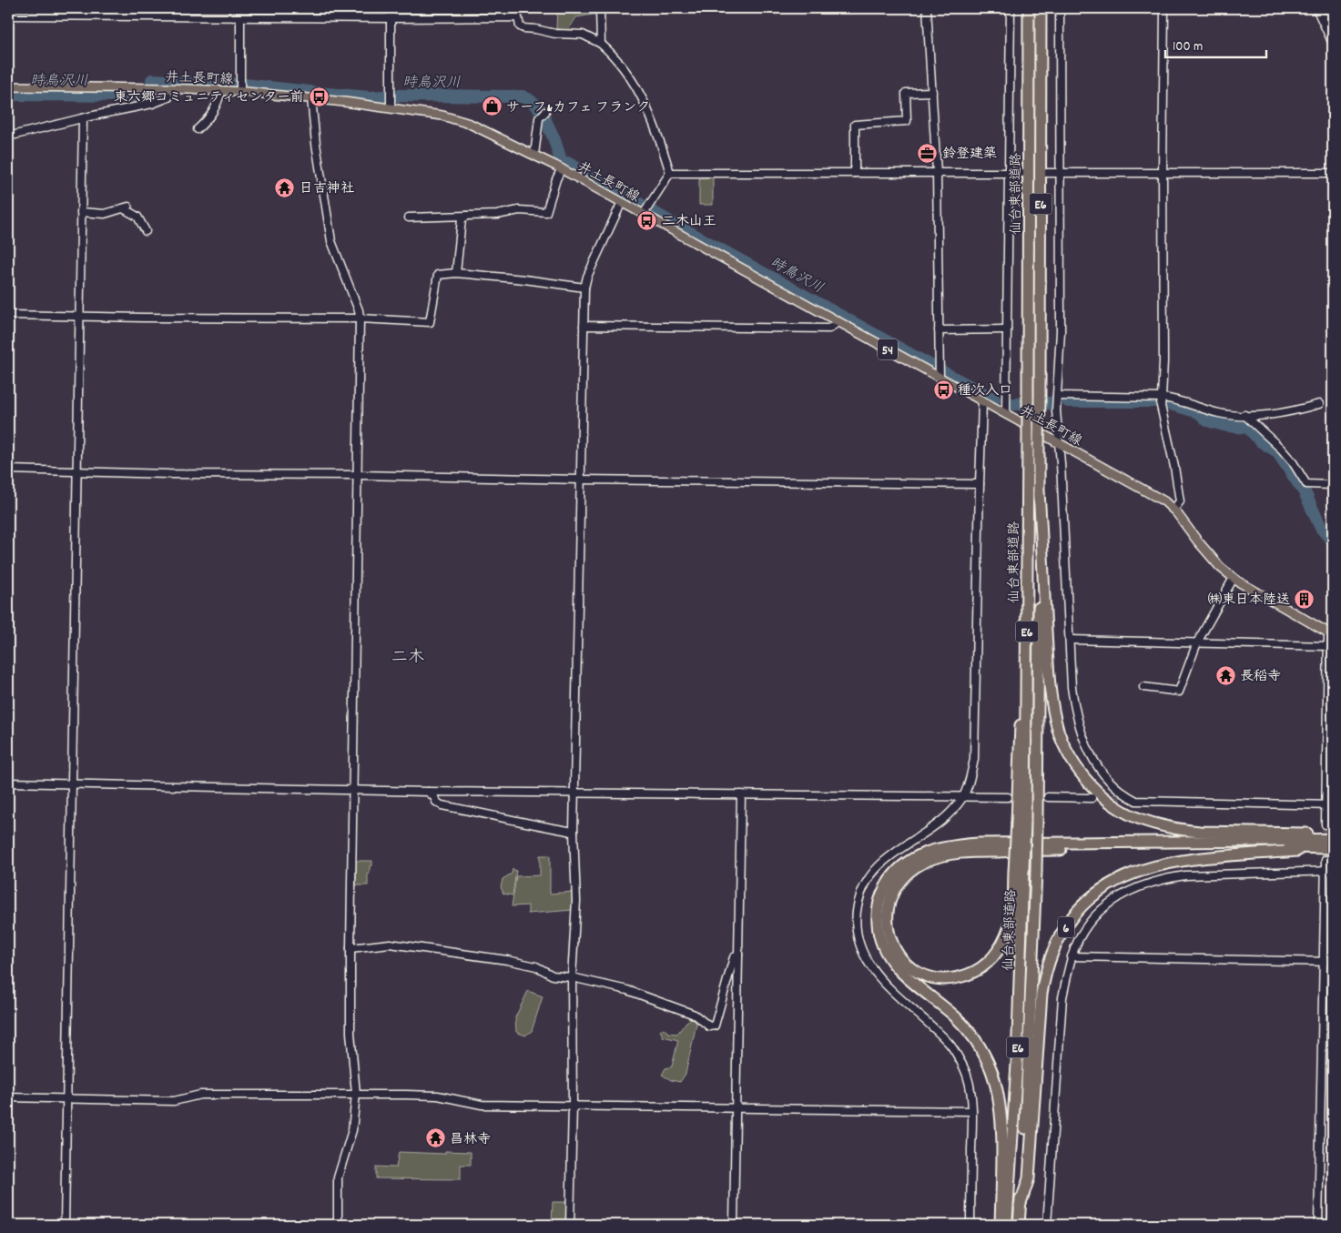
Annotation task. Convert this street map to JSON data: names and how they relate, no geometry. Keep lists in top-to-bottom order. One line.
{"streets":{"highway":["仙台東部道路","E6","6"],"main road":["井土長町線","54"]},"crossings":[["仙台東部道路","6"]],"districts":["二木"],"water":["時鳥沢川"],"places":{"bus stop":["東六郷コミュニティセンター前","二木山王","種次入口"],"shop":["サーフ&カフェ フランク"],"office":["鈴登建築"],"temple":["日吉神社","長稻寺","昌林寺"],"building":["㈱東日本陸送"]},"scale_bar":"100 m"}
